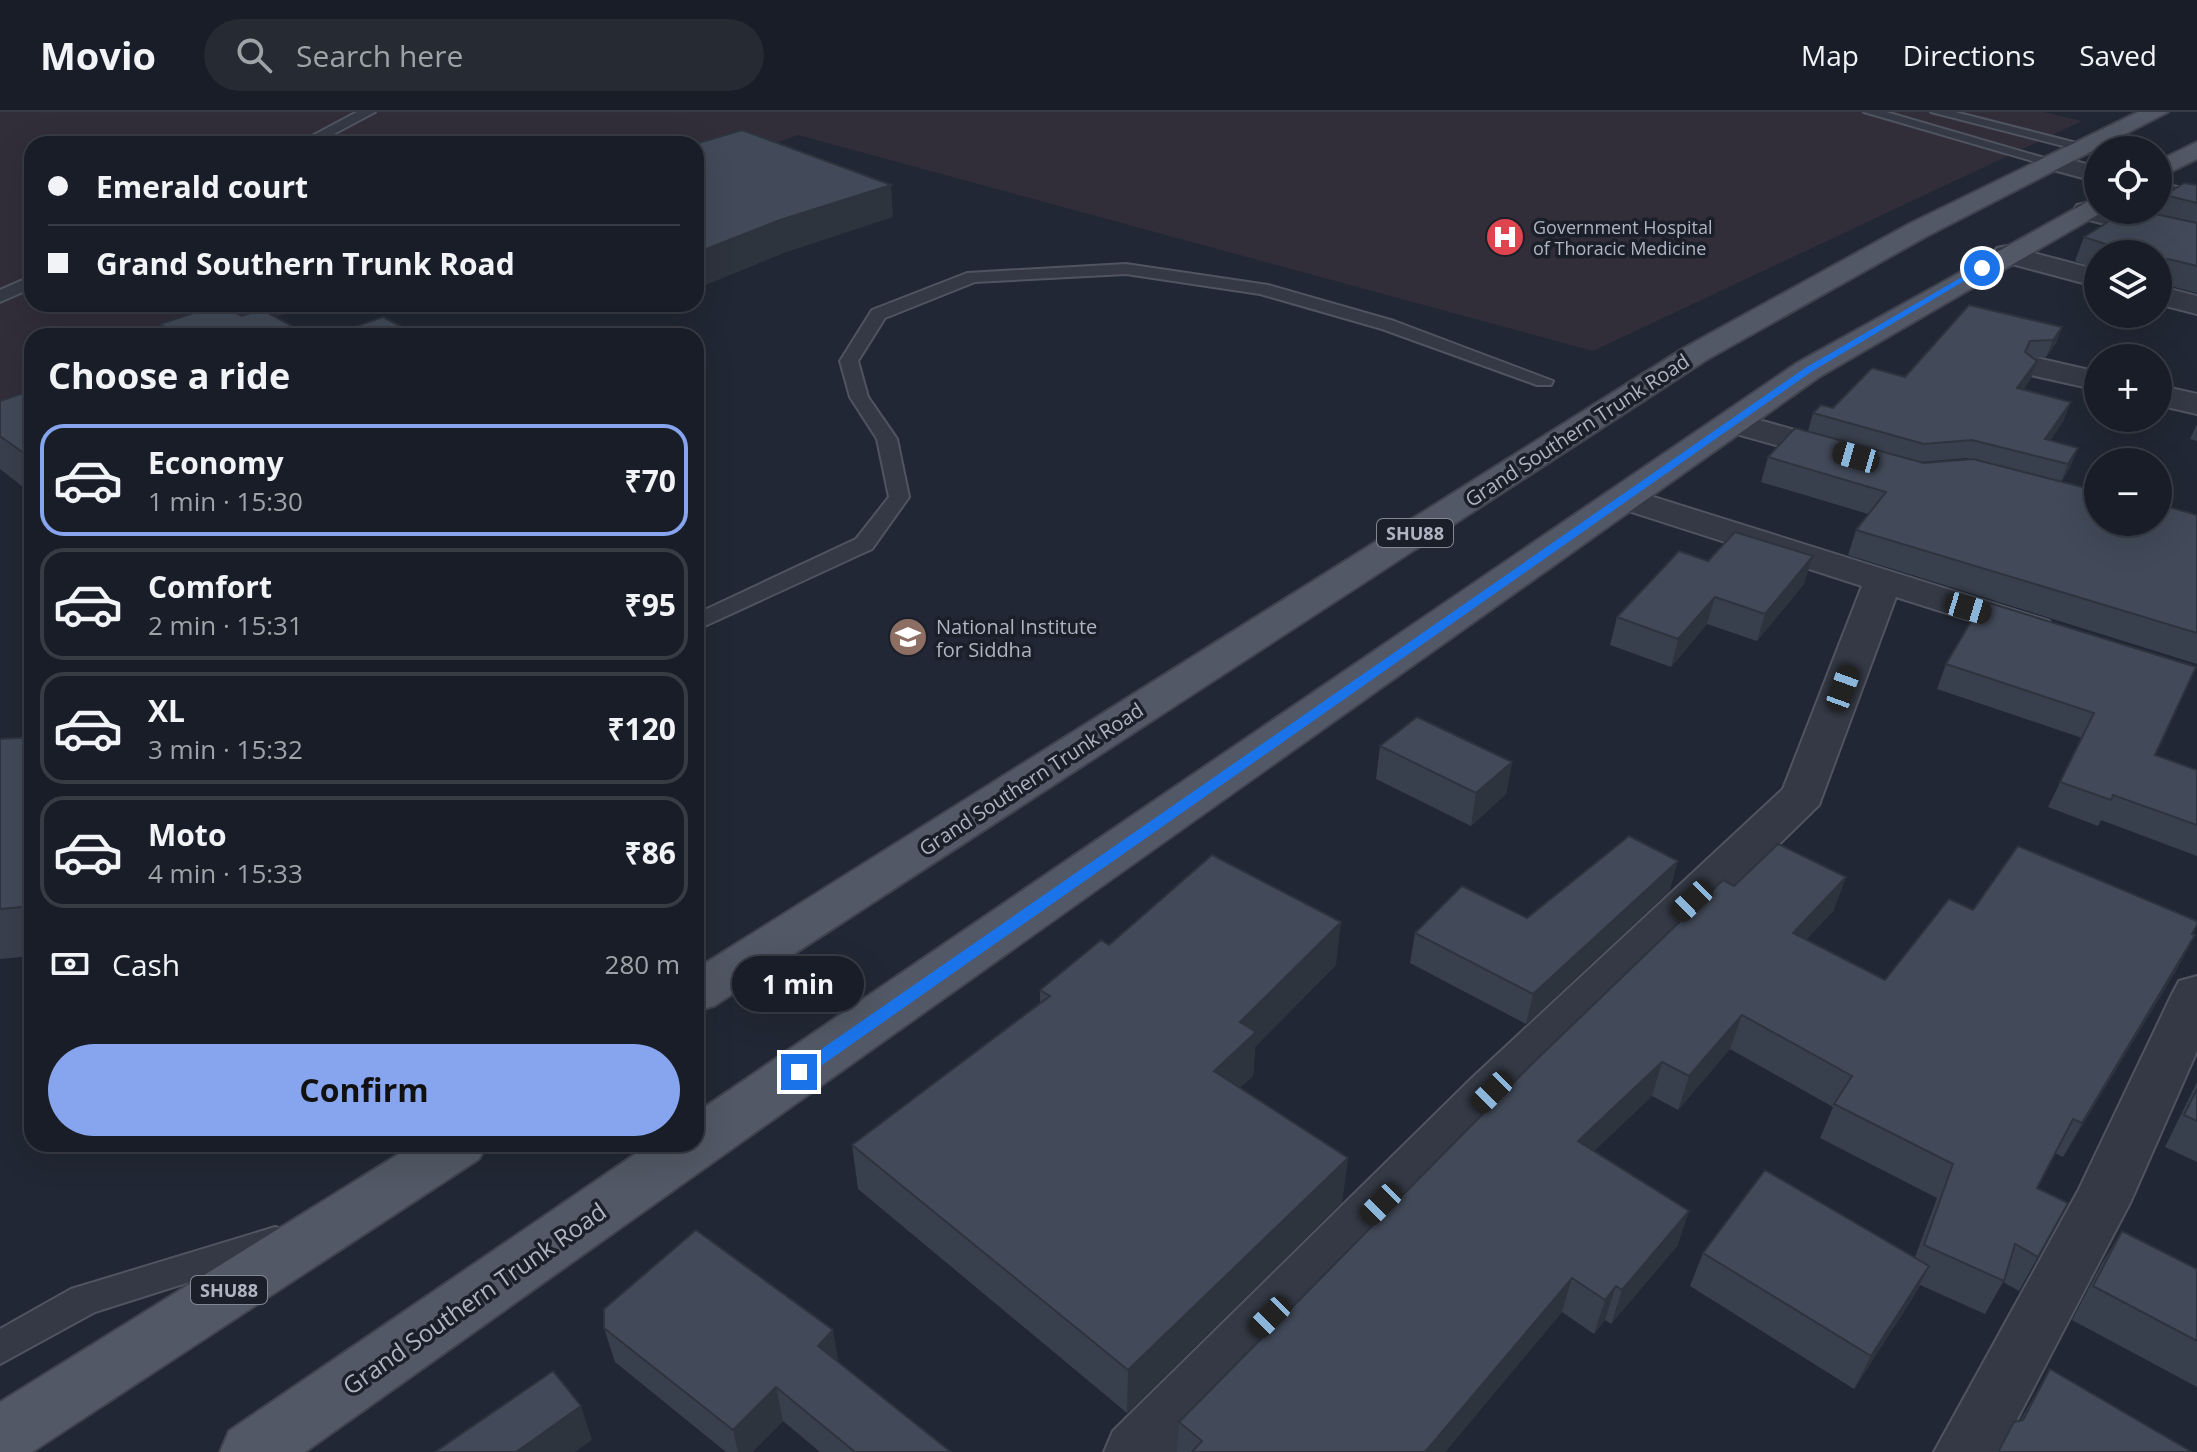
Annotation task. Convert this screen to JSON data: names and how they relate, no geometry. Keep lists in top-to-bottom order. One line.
{"streets":{"main road":["Grand Southern Trunk Road","SHU88"]},"places":{"hospital":["Government Hospital of Thoracic Medicine"],"school or university":["National Institute for Siddha"]},"page":{"header":"Movio","search":"Search here","nav":["Map","Directions","Saved"],"map_buttons":["+","−"],"banner":["Emerald court","Grand Southern Trunk Road"],"heading":"Choose a ride","list":[{"name":"Economy","note":"1 min · 15:30","value":"₹70"},{"name":"Comfort","note":"2 min · 15:31","value":"₹95"},{"name":"XL","note":"3 min · 15:32","value":"₹120"},{"name":"Moto","note":"4 min · 15:33","value":"₹86"}],"pay":["Cash","280 m"],"bubble":"1 min","buttons":"Confirm"}}
